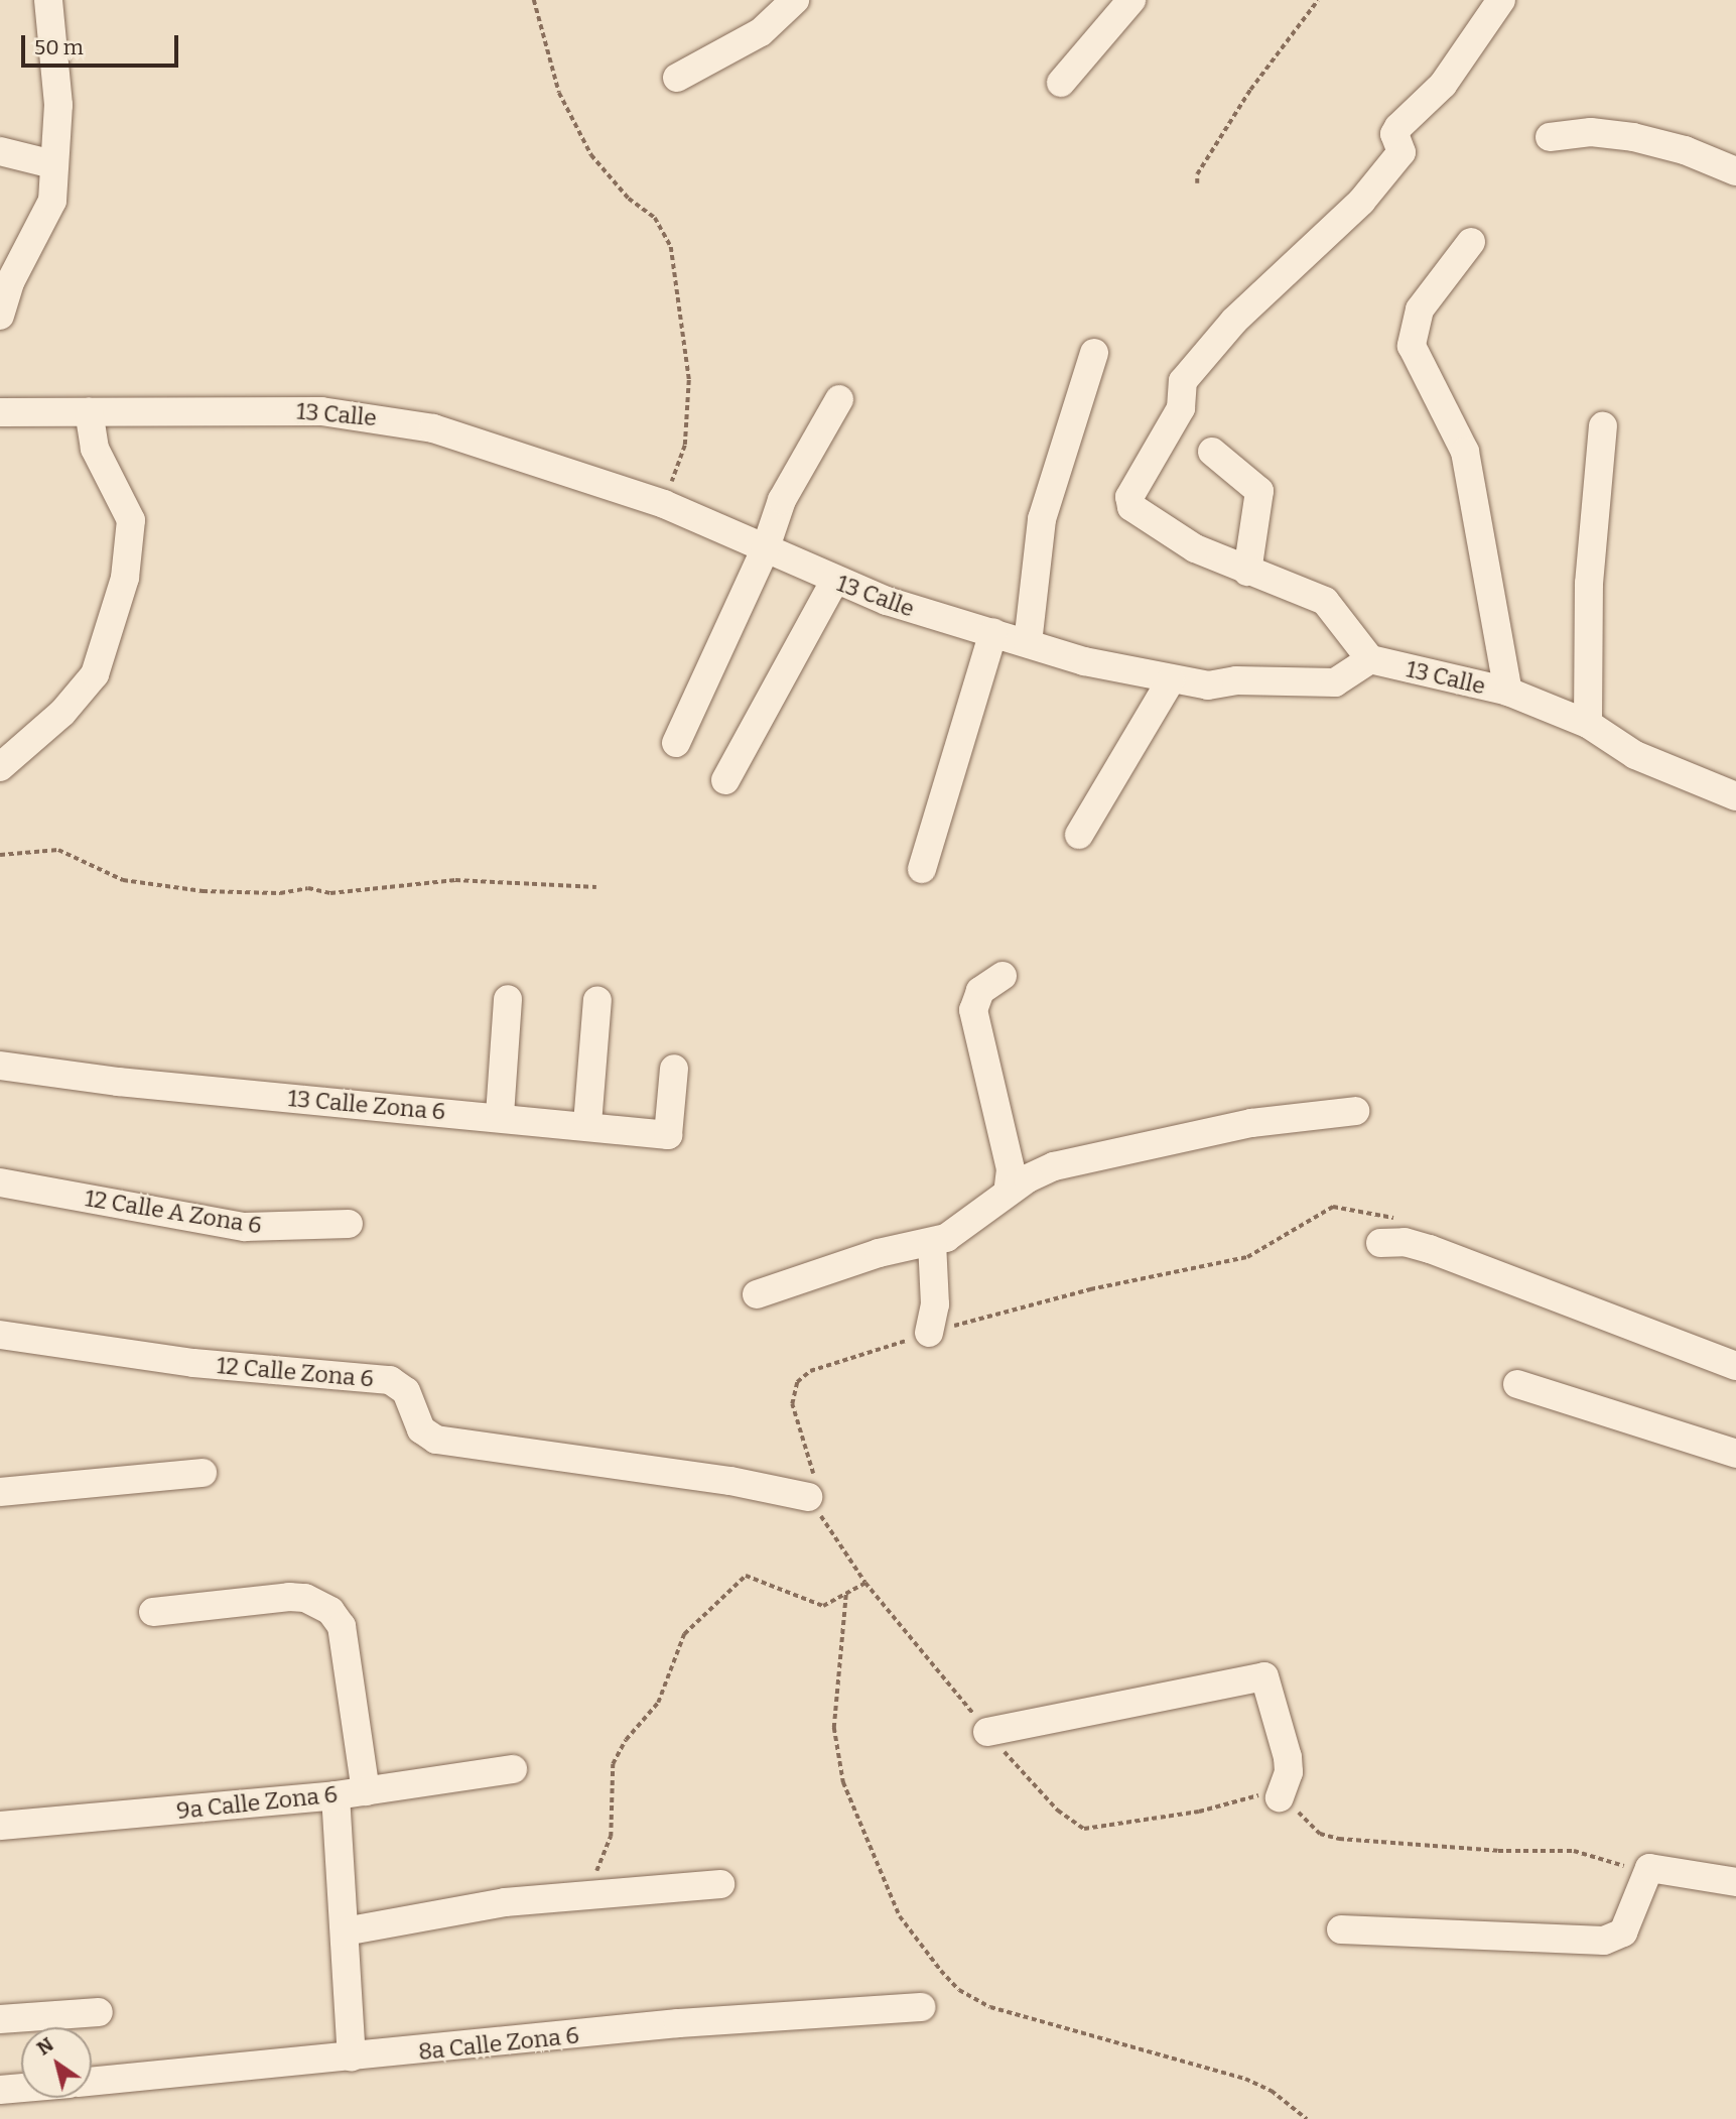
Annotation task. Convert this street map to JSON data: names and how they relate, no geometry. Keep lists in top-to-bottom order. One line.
{"streets":{"street":["13 Calle","13 Calle Zona 6","12 Calle A Zona 6","12 Calle Zona 6","9a Calle Zona 6","8a Calle Zona 6"]},"scale_bar":"50 m","north":"top left"}
